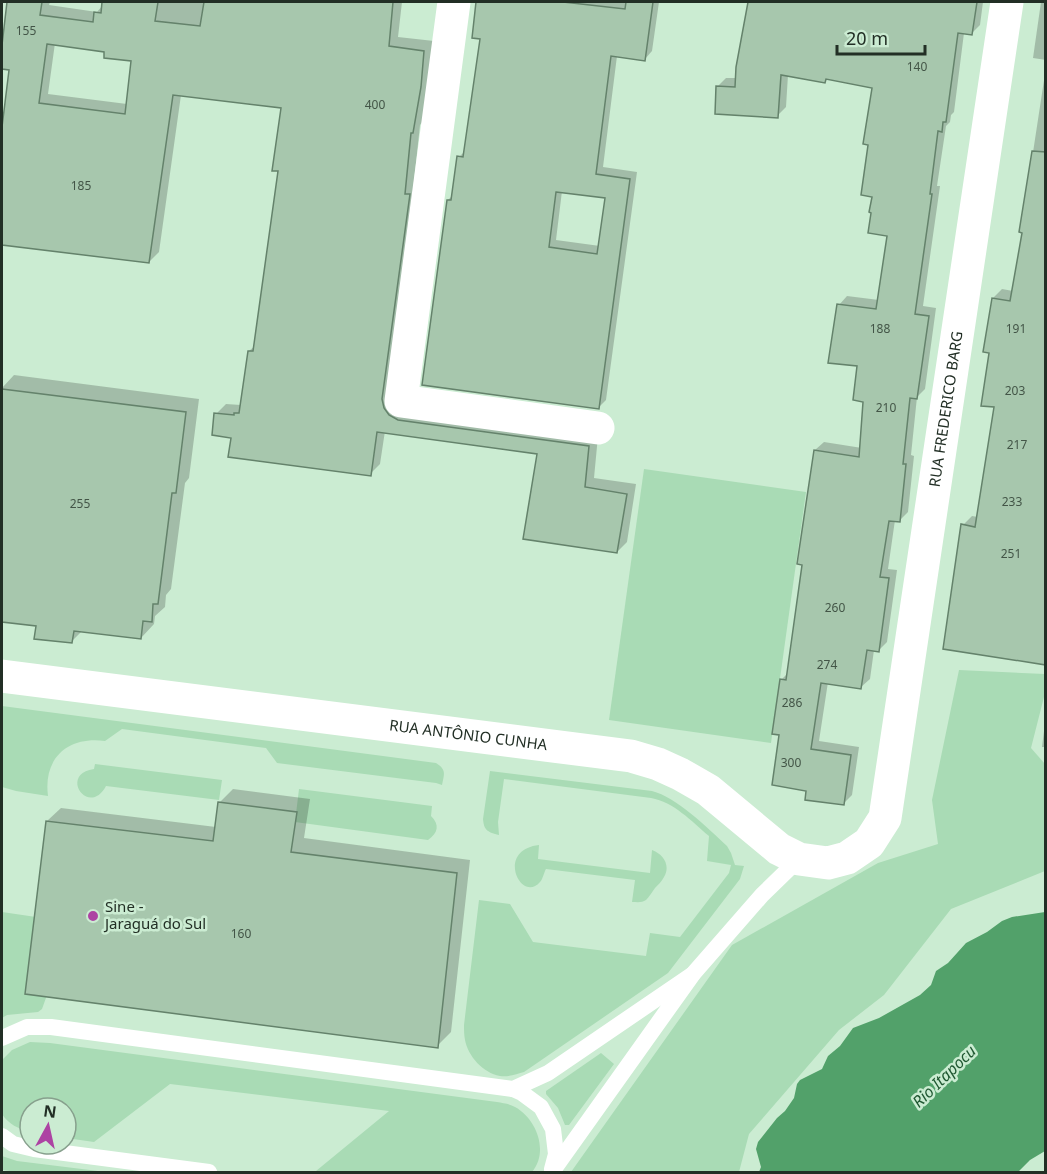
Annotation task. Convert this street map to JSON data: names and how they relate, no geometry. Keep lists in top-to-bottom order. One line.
{"streets":{"street":["RUA FREDERICO BARG","RUA ANTÔNIO CUNHA"]},"crossings":[["RUA FREDERICO BARG","RUA ANTÔNIO CUNHA"]],"water":["Rio Itapocu"],"places":["Sine - Jaraguá do Sul"],"house_numbers":["155","140","400","185","188","191","203","210","217","233","255","251","260","274","286","300","160"],"scale_bar":"20 m","north":"top"}
